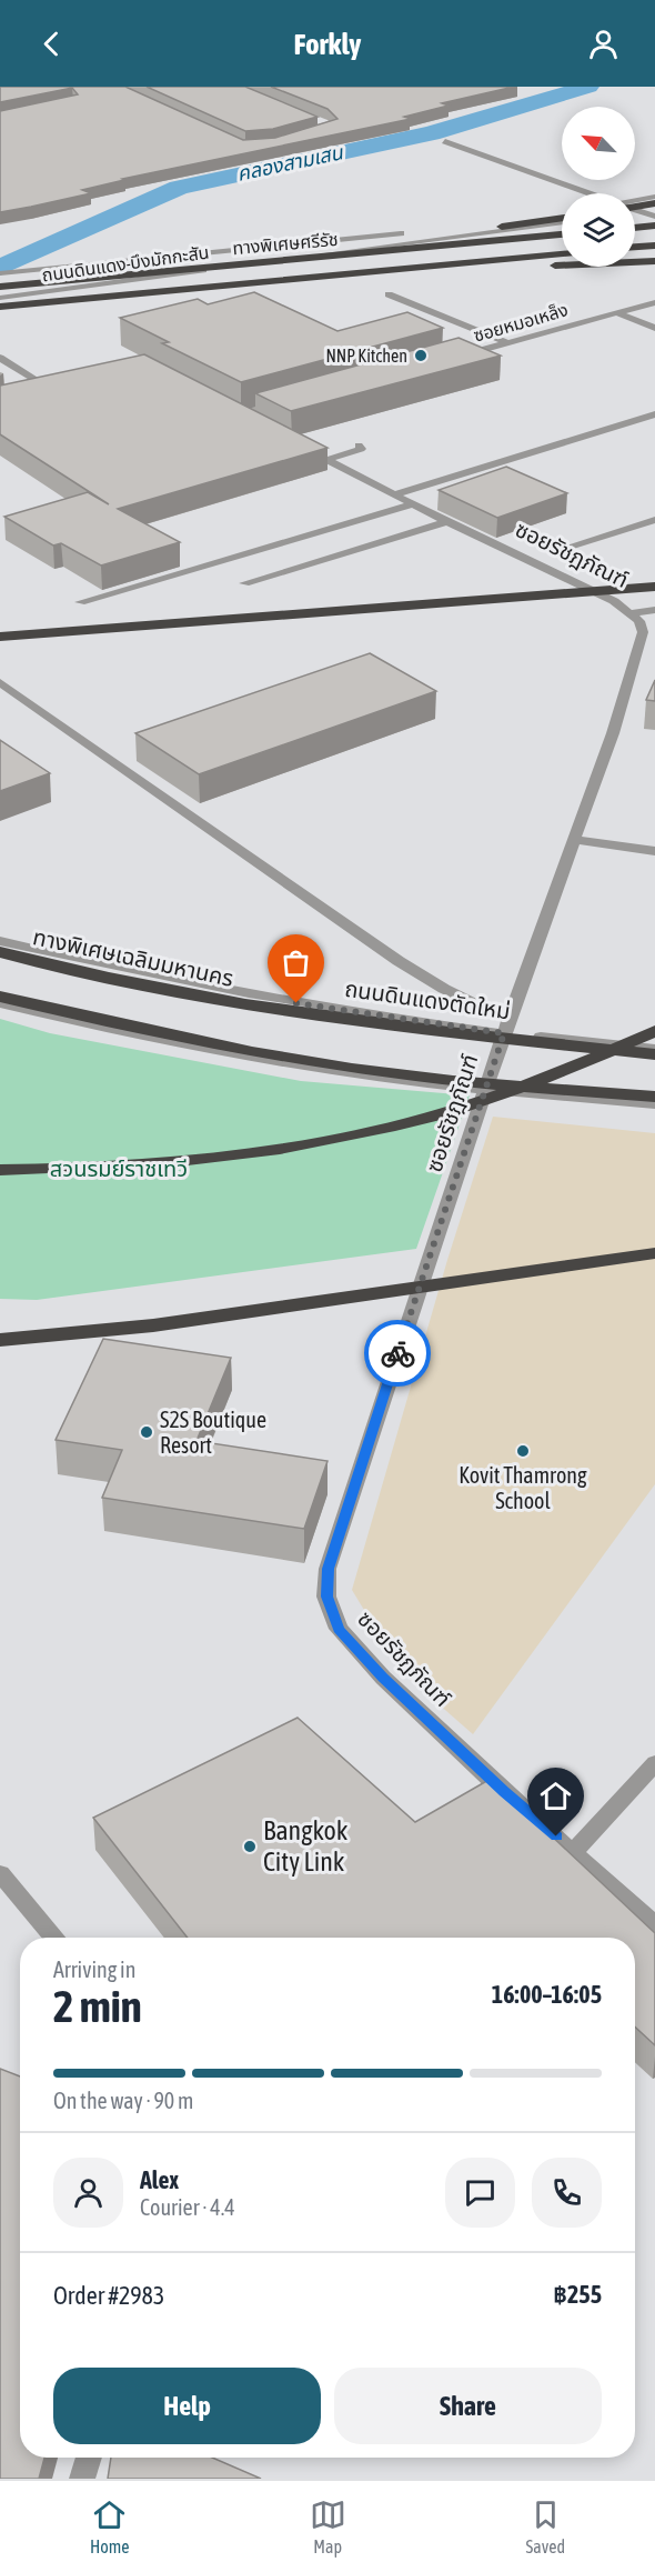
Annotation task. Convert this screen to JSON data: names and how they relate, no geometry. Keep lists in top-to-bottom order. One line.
{"streets":{"highway":["ทางพิเศษศรีรัช","ทางพิเศษเฉลิมมหานคร"],"street":["ถนนดินแดง-บึงมักกะสัน","ซอยหมอเหล็ง","ซอยรัชฎภัณฑ์","ถนนดินแดงตัดใหม่"]},"crossings":[["ซอยรัชฎภัณฑ์","ถนนดินแดงตัดใหม่"]],"water":["คลองสามเสน"],"parks":["สวนรมย์ราชเทวี"],"places":["NNP Kitchen","S2S Boutique Resort","Kovit Thamrong School","Bangkok City Link"],"north":"top left","page":{"header":"Forkly","heading":["2 min","Arriving in","16:00–16:05"],"panel":["Alex","Courier · 4.4","Order #2983","฿255"],"bar":"On the way · 90 m","buttons":["Help","Share"],"tabs":["Home","Map","Saved"]}}
